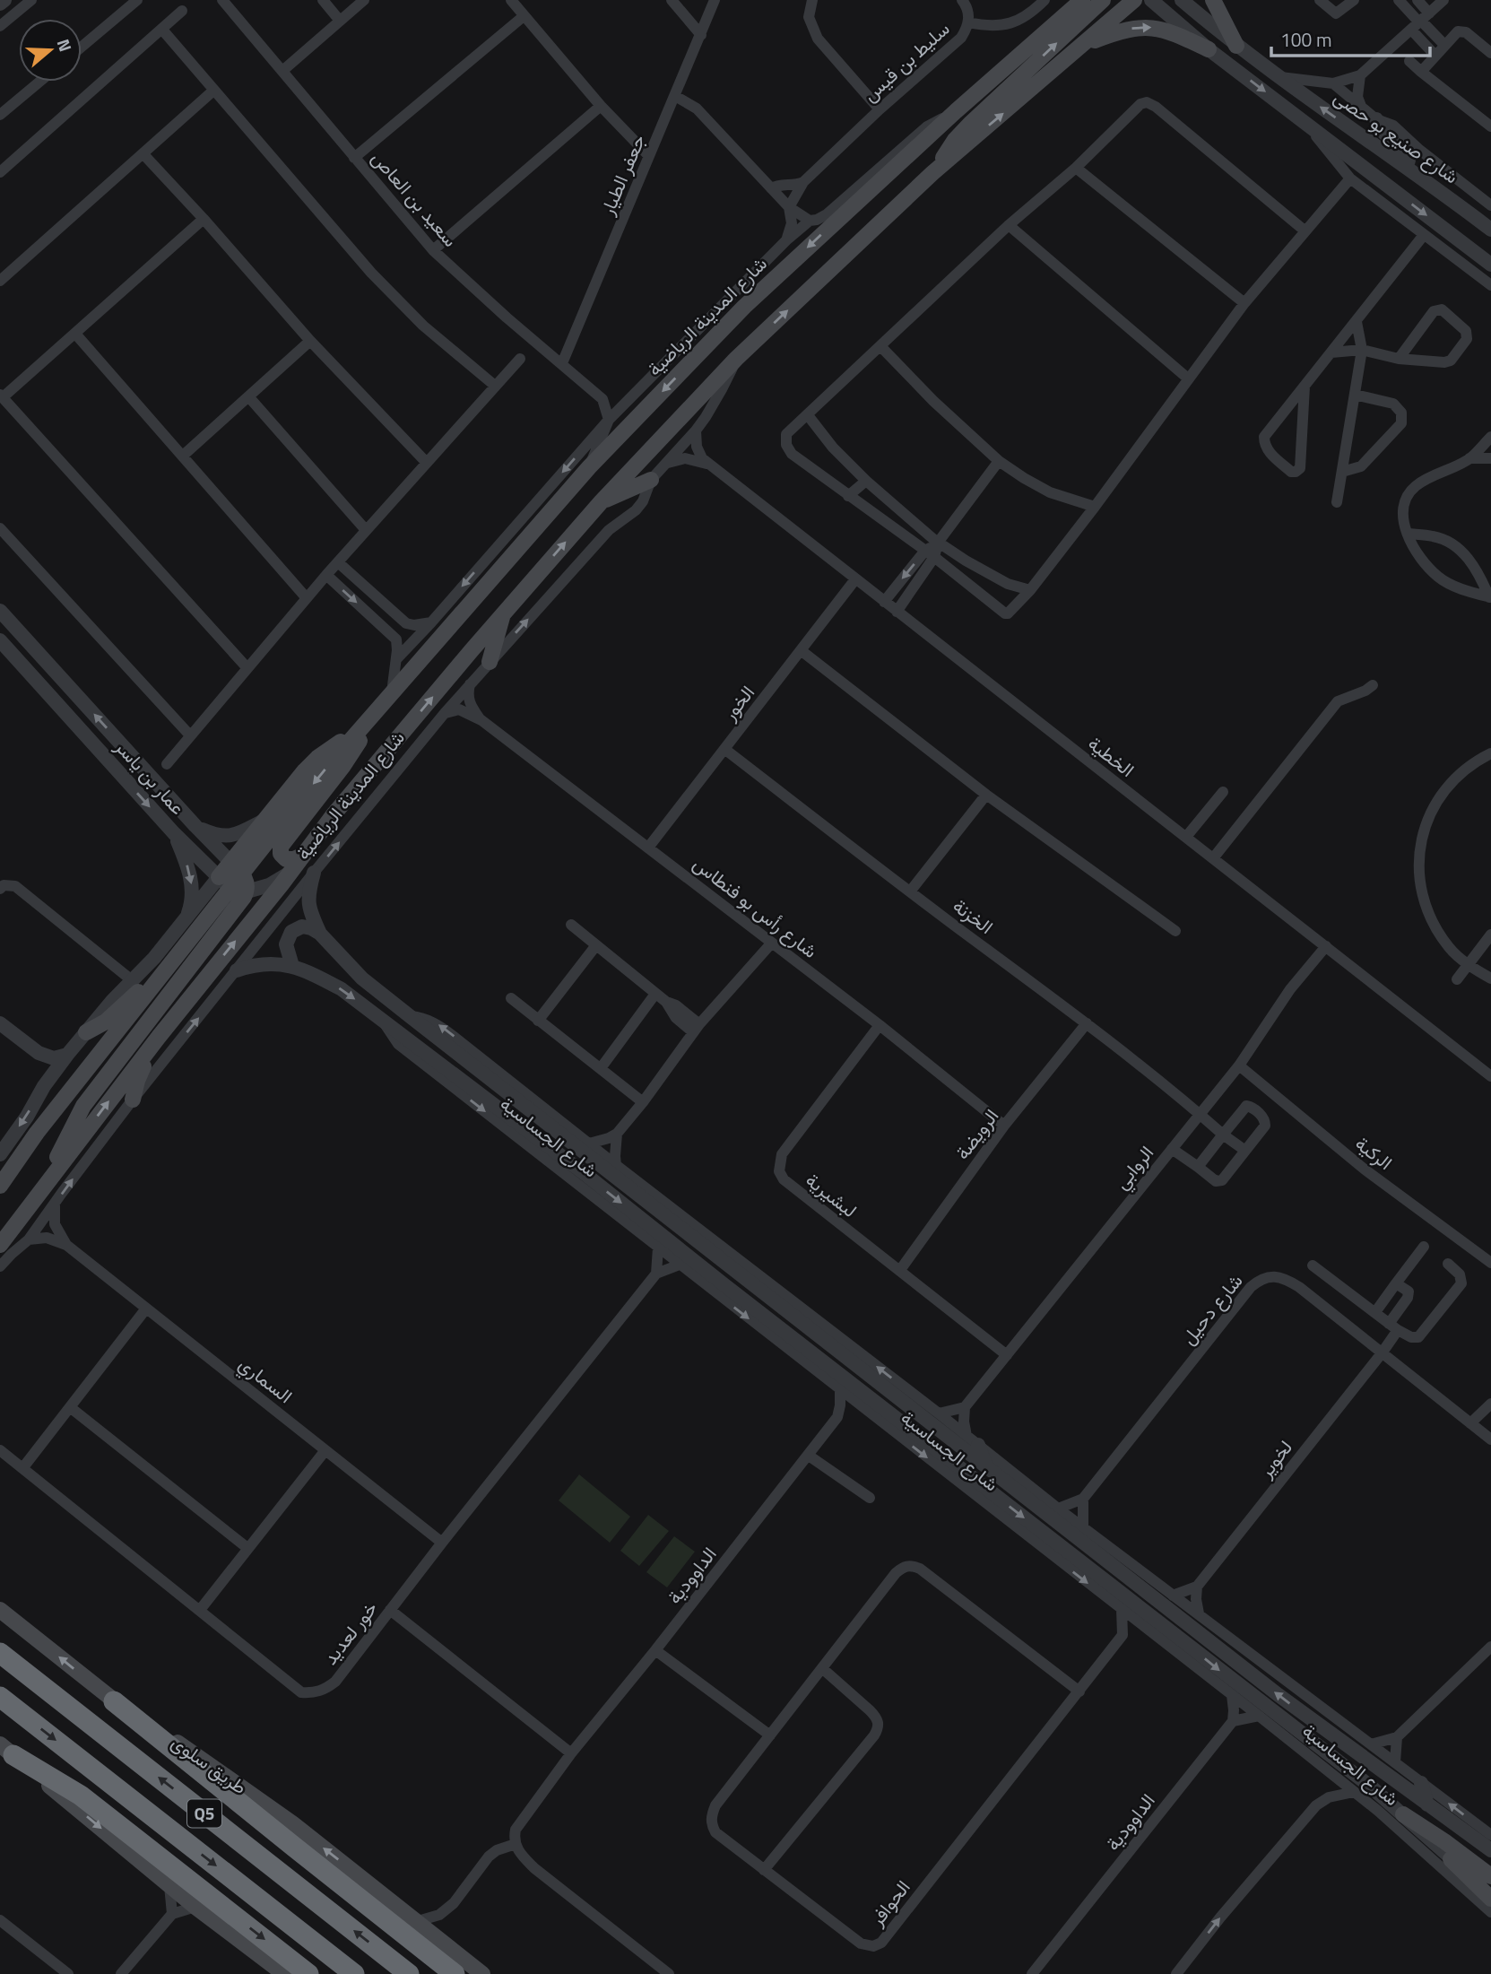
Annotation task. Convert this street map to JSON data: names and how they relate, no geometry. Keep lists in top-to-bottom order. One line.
{"streets":{"highway":["طريق سلوى","Q5"],"main road":["شارع المدينة الرياضية"],"street":["سليط بن قيس","شارع صنيع بو حصى","جعفر الطيار","سعيد بن العاص","الخور","الخطية","عمار بن ياسر","شارع رأس بو فنطاس","الخزنة","الرويضة","شارع الجساسية","الركية","الروابي","لبشيرية","شارع دحيل","السماري","لخوير","الداوودية","خور لعديد","الحوافر"]},"crossings":[["سليط بن قيس","شارع المدينة الرياضية"],["جعفر الطيار","سعيد بن العاص"],["شارع المدينة الرياضية","الخطية"],["شارع المدينة الرياضية","عمار بن ياسر"],["شارع المدينة الرياضية","شارع رأس بو فنطاس"],["شارع المدينة الرياضية","شارع الجساسية"],["شارع المدينة الرياضية","السماري"],["الخور","الخطية"],["الخور","شارع رأس بو فنطاس"],["الخور","الخزنة"],["الخطية","الروابي"],["شارع رأس بو فنطاس","الرويضة"],["شارع رأس بو فنطاس","لبشيرية"],["الخزنة","الرويضة"],["الخزنة","الروابي"],["الرويضة","لبشيرية"],["الركية","الروابي"],["الروابي","لبشيرية"],["شارع دحيل","لخوير"],["السماري","خور لعديد"]],"scale_bar":"100 m","north":"right"}
